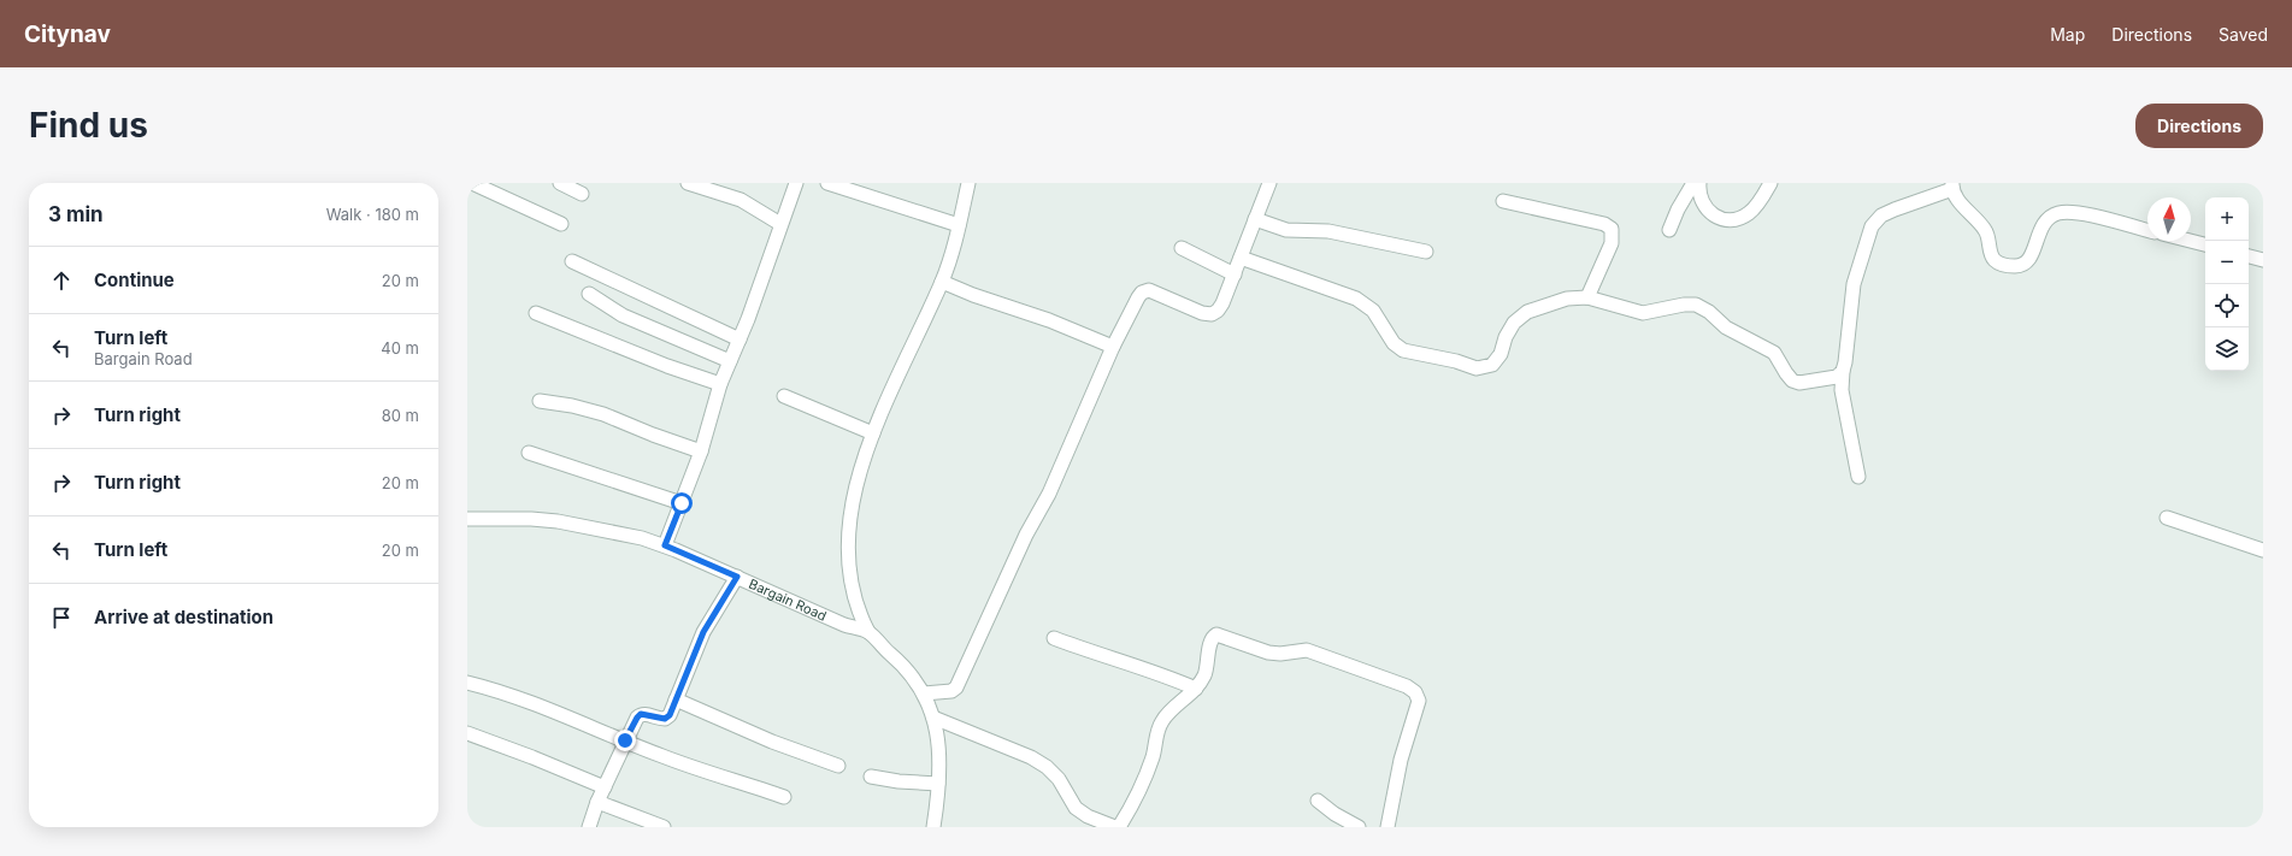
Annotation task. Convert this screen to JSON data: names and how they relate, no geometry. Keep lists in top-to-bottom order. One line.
{"streets":{"street":["Bargain Road"]},"north":"top","page":{"header":"Citynav","nav":["Map","Directions","Saved"],"buttons":"Directions","title":"Find us","heading":["3 min","Walk · 180 m"],"map_buttons":["+","−"],"list":[["Continue","20 m"],["Turn left","Bargain Road","40 m"],["Turn right","80 m"],["Turn right","20 m"],["Turn left","20 m"],"Arrive at destination"]}}
